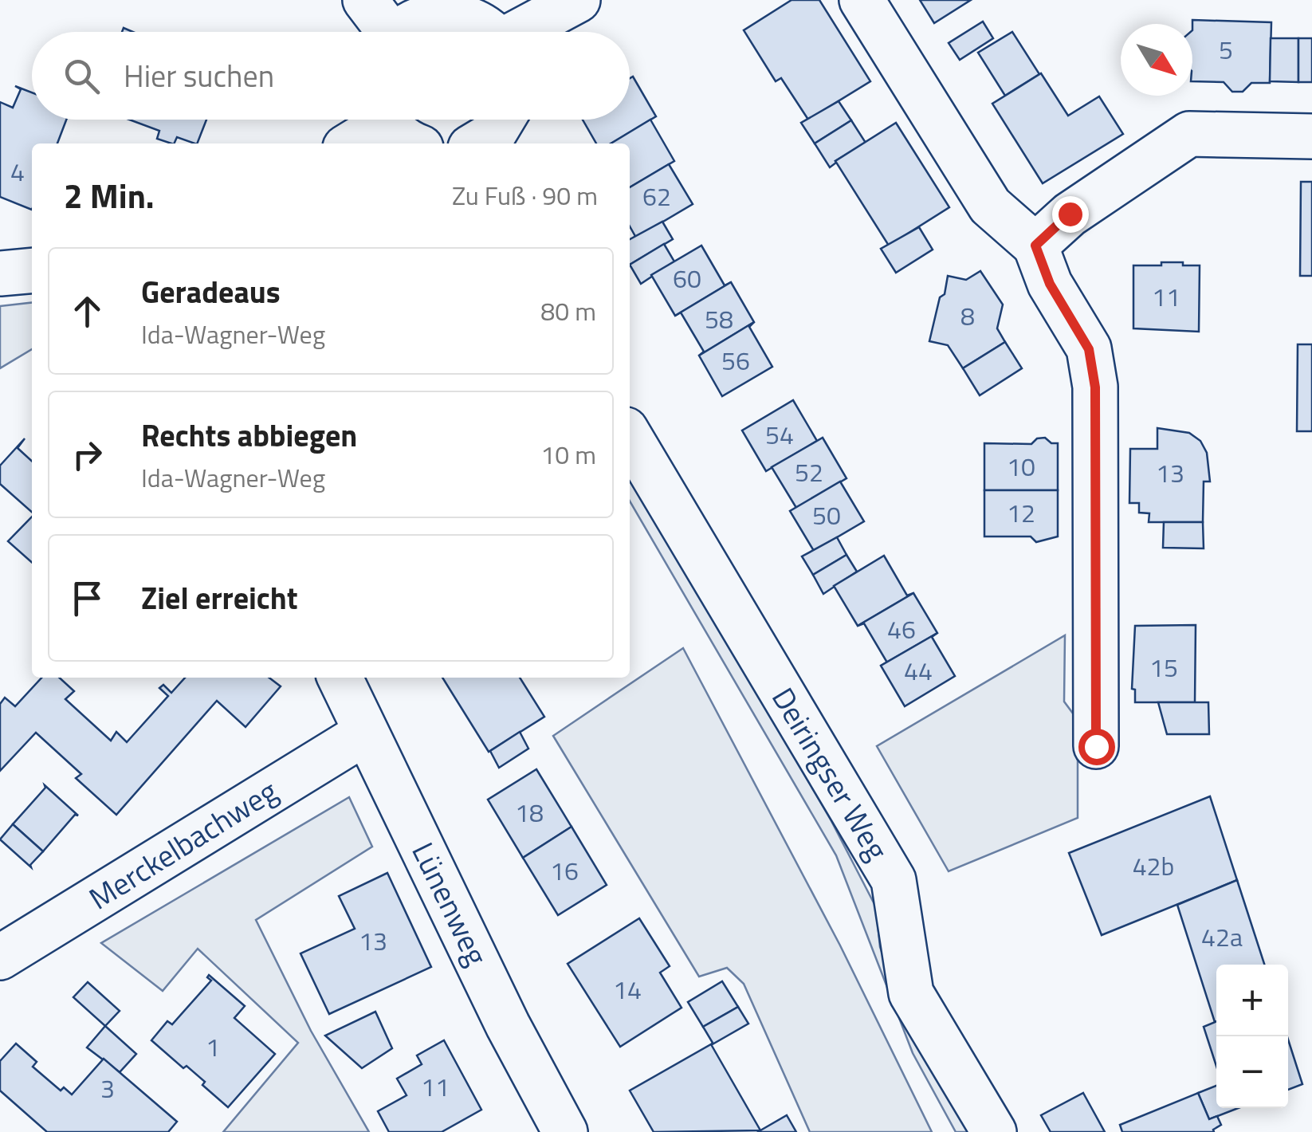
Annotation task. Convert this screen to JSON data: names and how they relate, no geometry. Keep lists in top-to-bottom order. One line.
{"streets":{"street":["Deiringser Weg","Merckelbachweg","Lünenweg"]},"crossings":[["Merckelbachweg","Lünenweg"]],"house_numbers":["5","4","62","60","11","8","58","56","54","10","52","13","12","50","46","15","44","18","42b","16","42a","13","14","1","11","3"],"north":"bottom right","page":{"search":"Hier suchen","heading":["2 Min.","Zu Fuß · 90 m"],"list":[["Geradeaus","Ida-Wagner-Weg","80 m"],["Rechts abbiegen","Ida-Wagner-Weg","10 m"],"Ziel erreicht"],"map_buttons":["+","−"]}}
